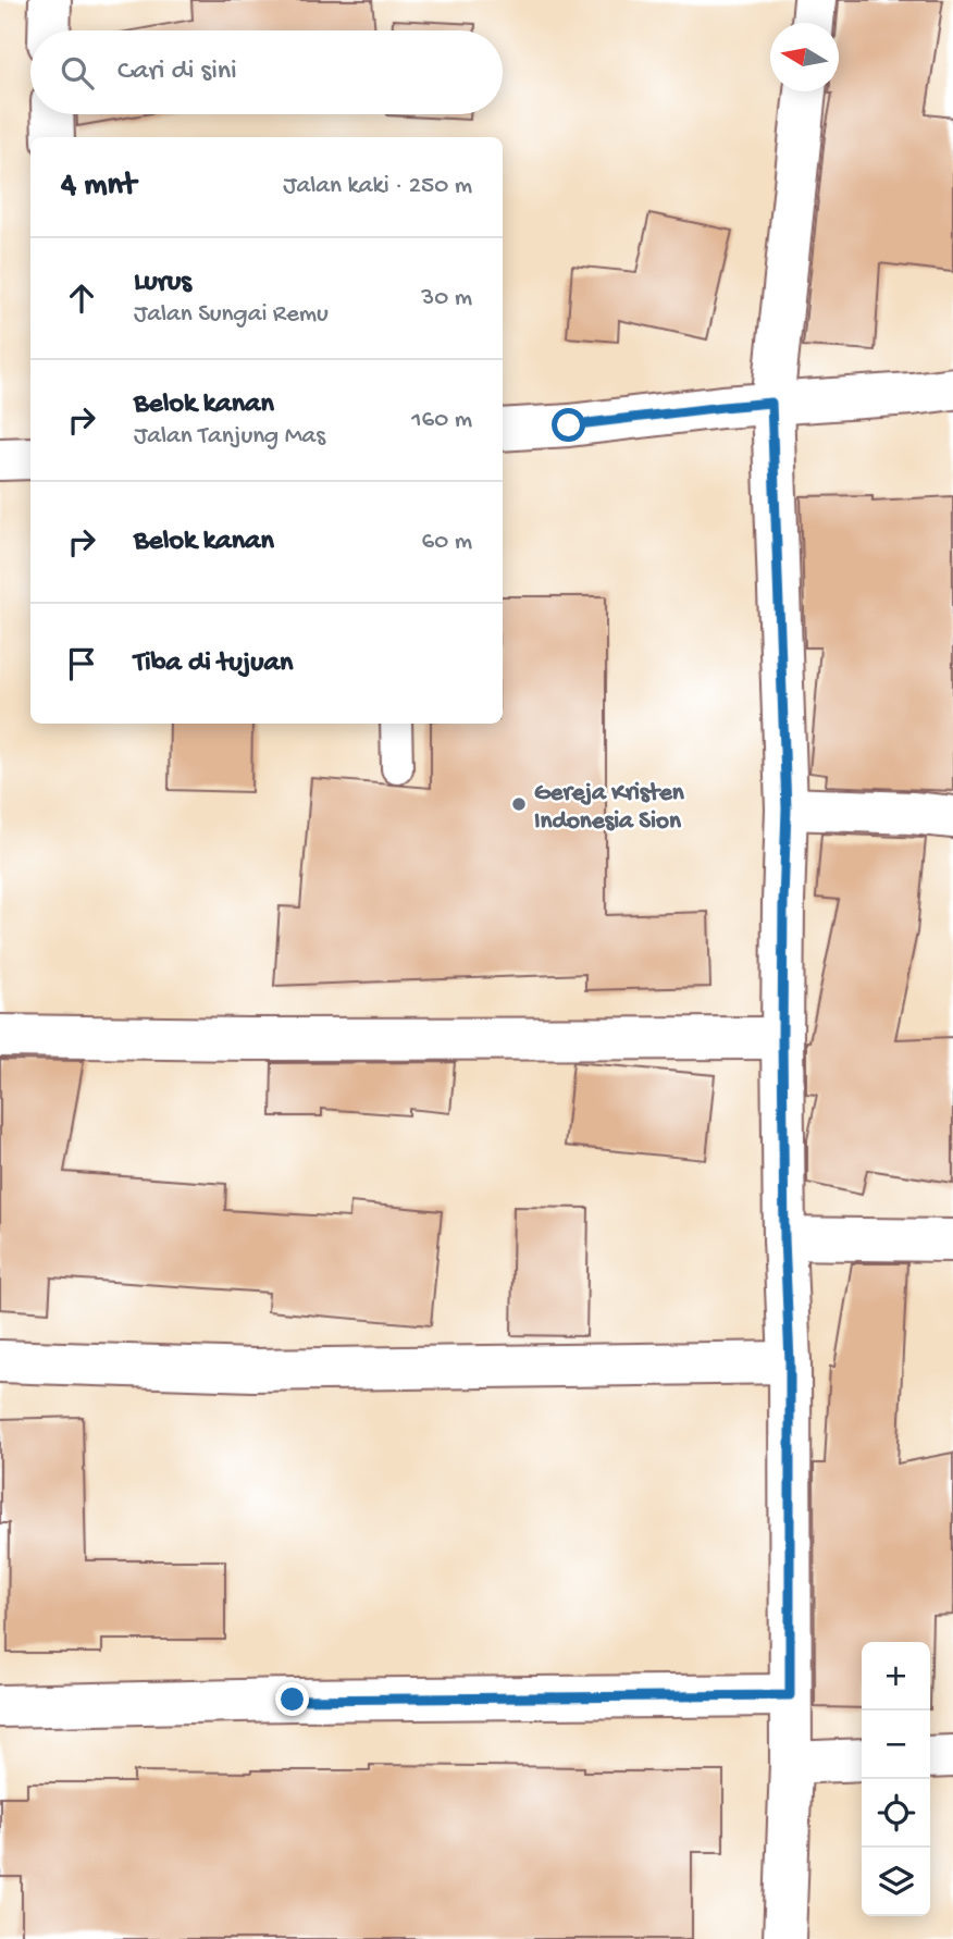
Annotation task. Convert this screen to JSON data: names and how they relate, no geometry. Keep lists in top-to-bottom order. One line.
{"places":["Gereja Kristen Indonesia Sion"],"north":"left","page":{"search":"Cari di sini","heading":["4 mnt","Jalan kaki · 250 m"],"list":[["Lurus","Jalan Sungai Remu","30 m"],["Belok kanan","Jalan Tanjung Mas","160 m"],["Belok kanan","60 m"],"Tiba di tujuan"],"map_buttons":["+","−"]}}
